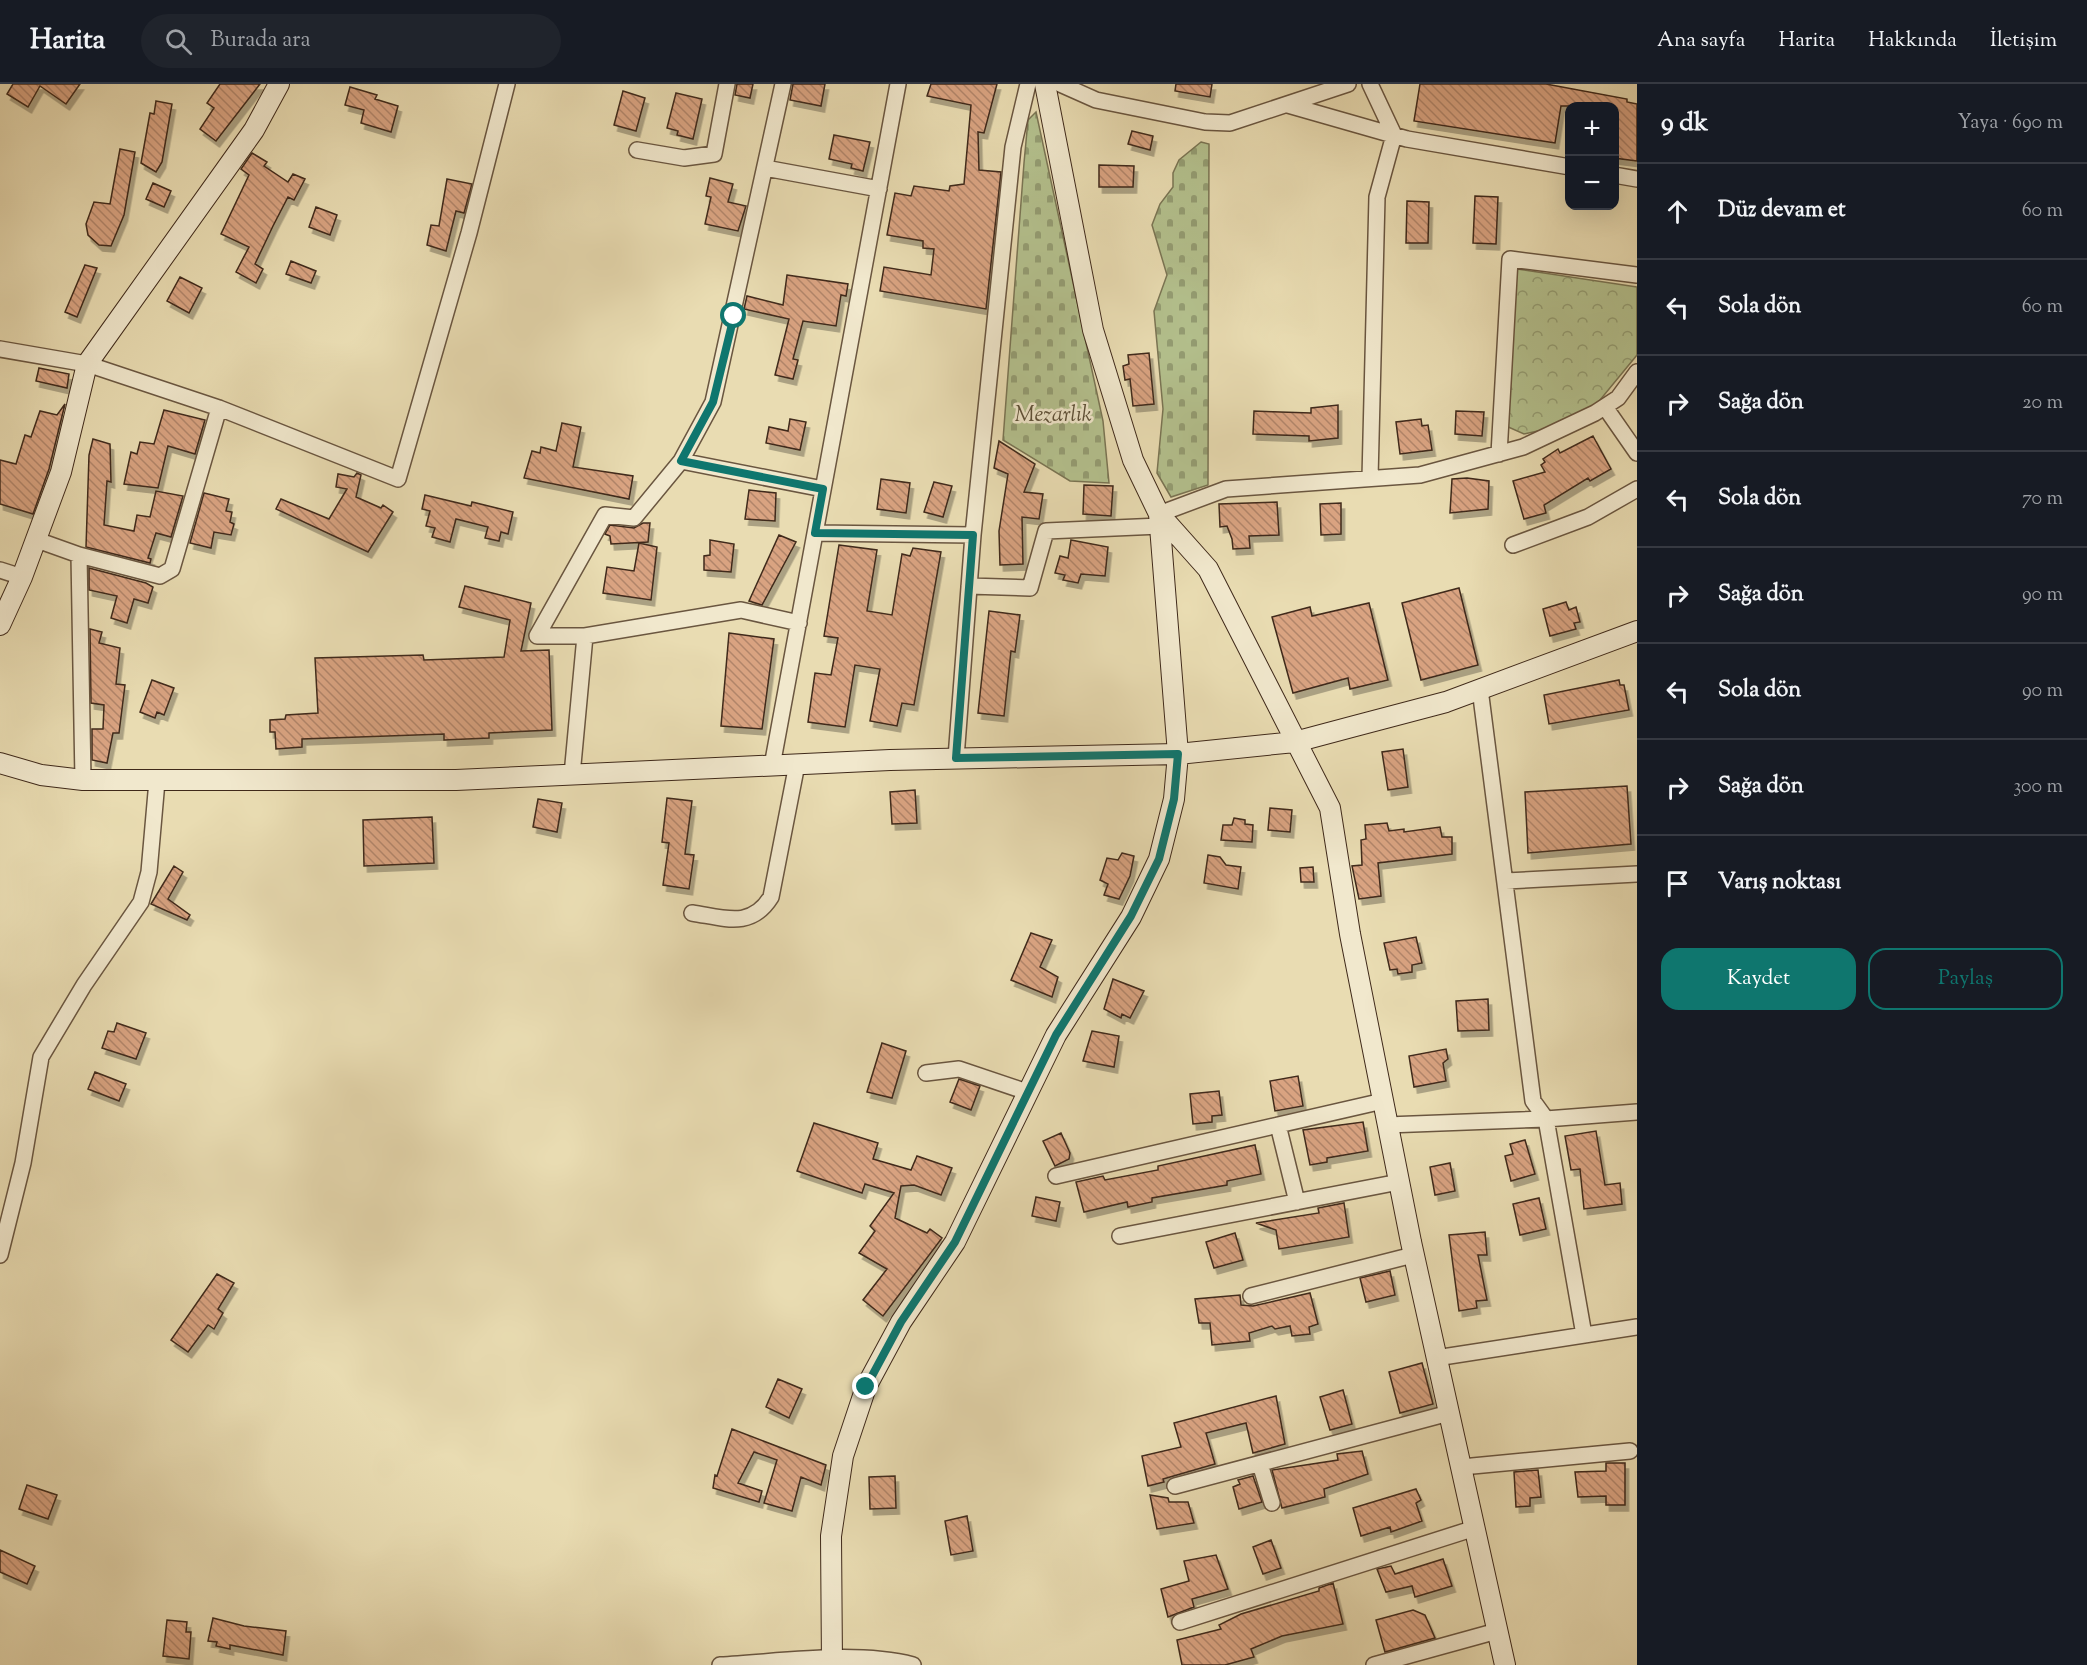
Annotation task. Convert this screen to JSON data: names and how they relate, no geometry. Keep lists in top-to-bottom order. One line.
{"parks":["Mezarlık"],"page":{"header":"Harita","search":"Burada ara","nav":["Ana sayfa","Harita","Hakkında","İletişim"],"heading":["9 dk","Yaya · 690 m"],"map_buttons":["+","−"],"list":[["Düz devam et","60 m"],["Sola dön","60 m"],["Sağa dön","20 m"],["Sola dön","70 m"],["Sağa dön","90 m"],["Sola dön","90 m"],["Sağa dön","300 m"],"Varış noktası"],"buttons":["Kaydet","Paylaş"]}}
